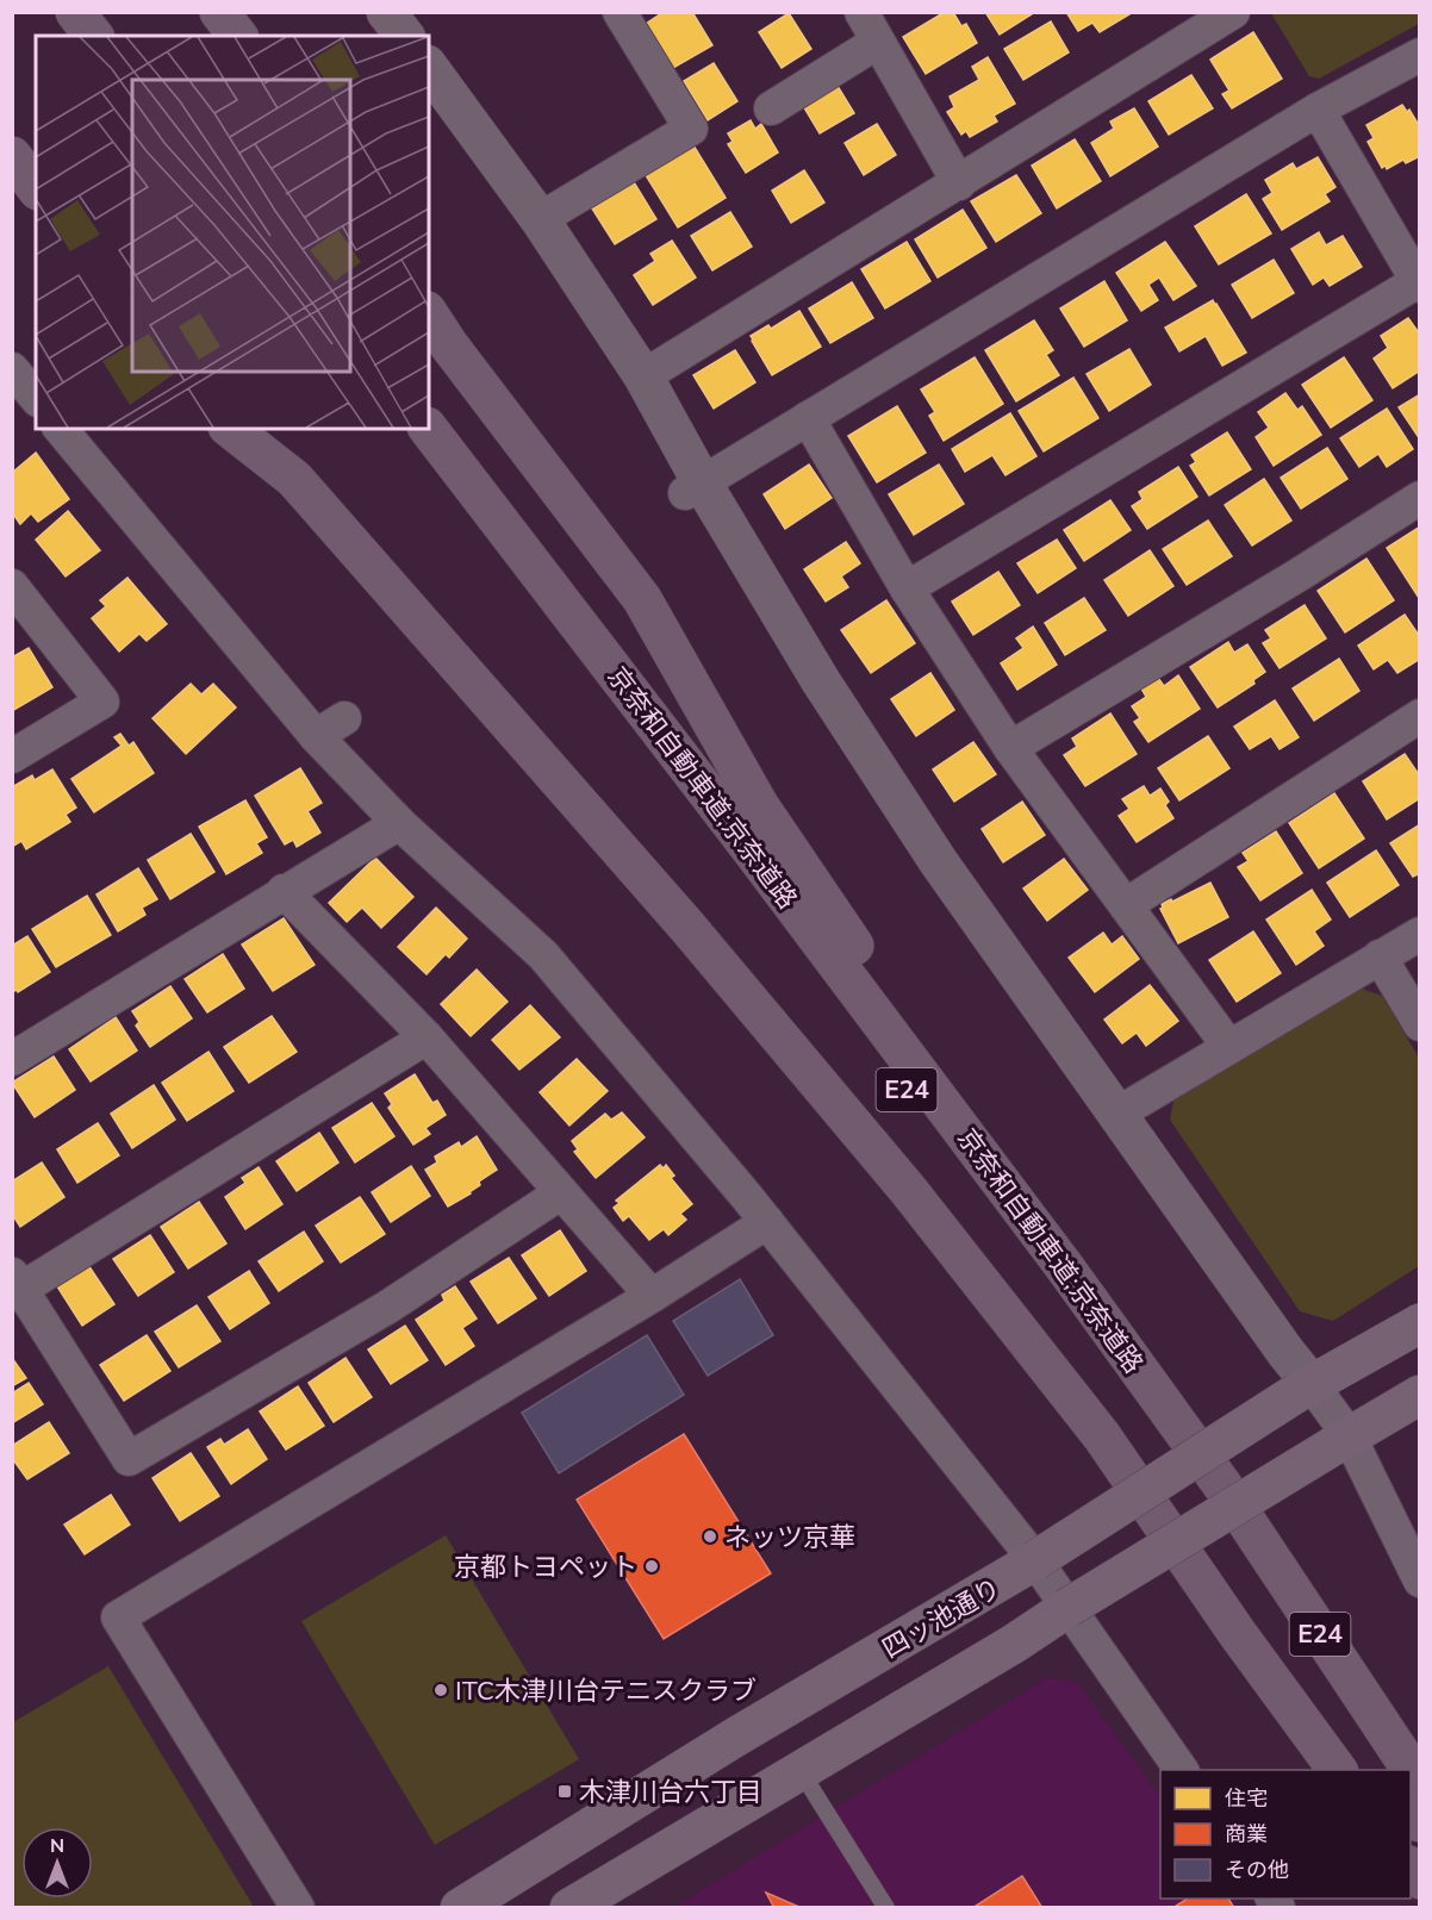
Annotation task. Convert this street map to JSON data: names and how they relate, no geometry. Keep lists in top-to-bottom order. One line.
{"streets":{"highway":["京奈和自動車道;京奈道路","E24"],"main road":["四ッ池通り"]},"places":{"other":["ネッツ京華","京都トヨペット","ITC木津川台テニスクラブ"],"transit":["木津川台六丁目"]},"legend":["住宅","商業","その他"],"north":"top"}
